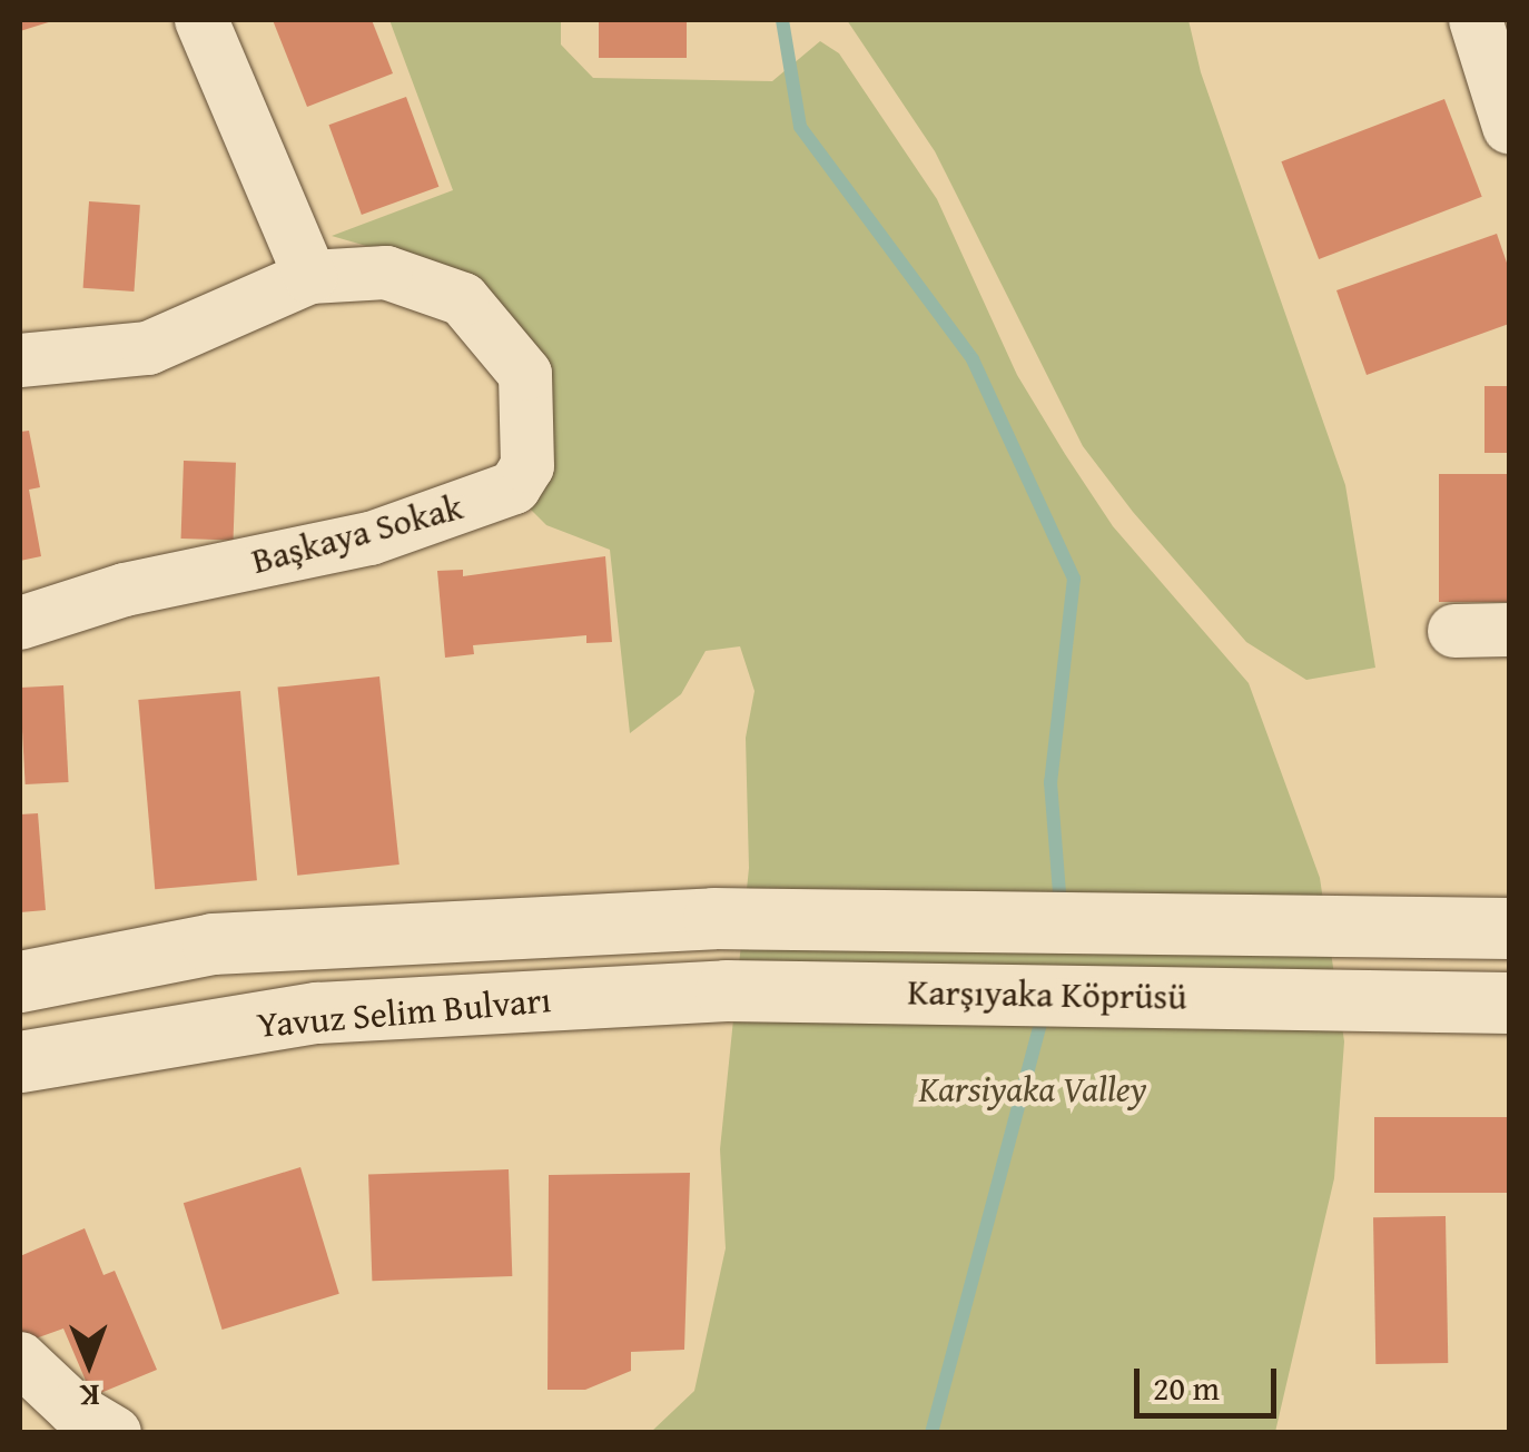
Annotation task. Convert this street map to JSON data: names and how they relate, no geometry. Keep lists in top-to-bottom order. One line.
{"streets":{"main road":["Karşıyaka Köprüsü","Yavuz Selim Bulvarı"],"street":["Başkaya Sokak"]},"crossings":[["Karşıyaka Köprüsü","Yavuz Selim Bulvarı"]],"parks":["Karsiyaka Valley"],"scale_bar":"20 m","north":"bottom"}
